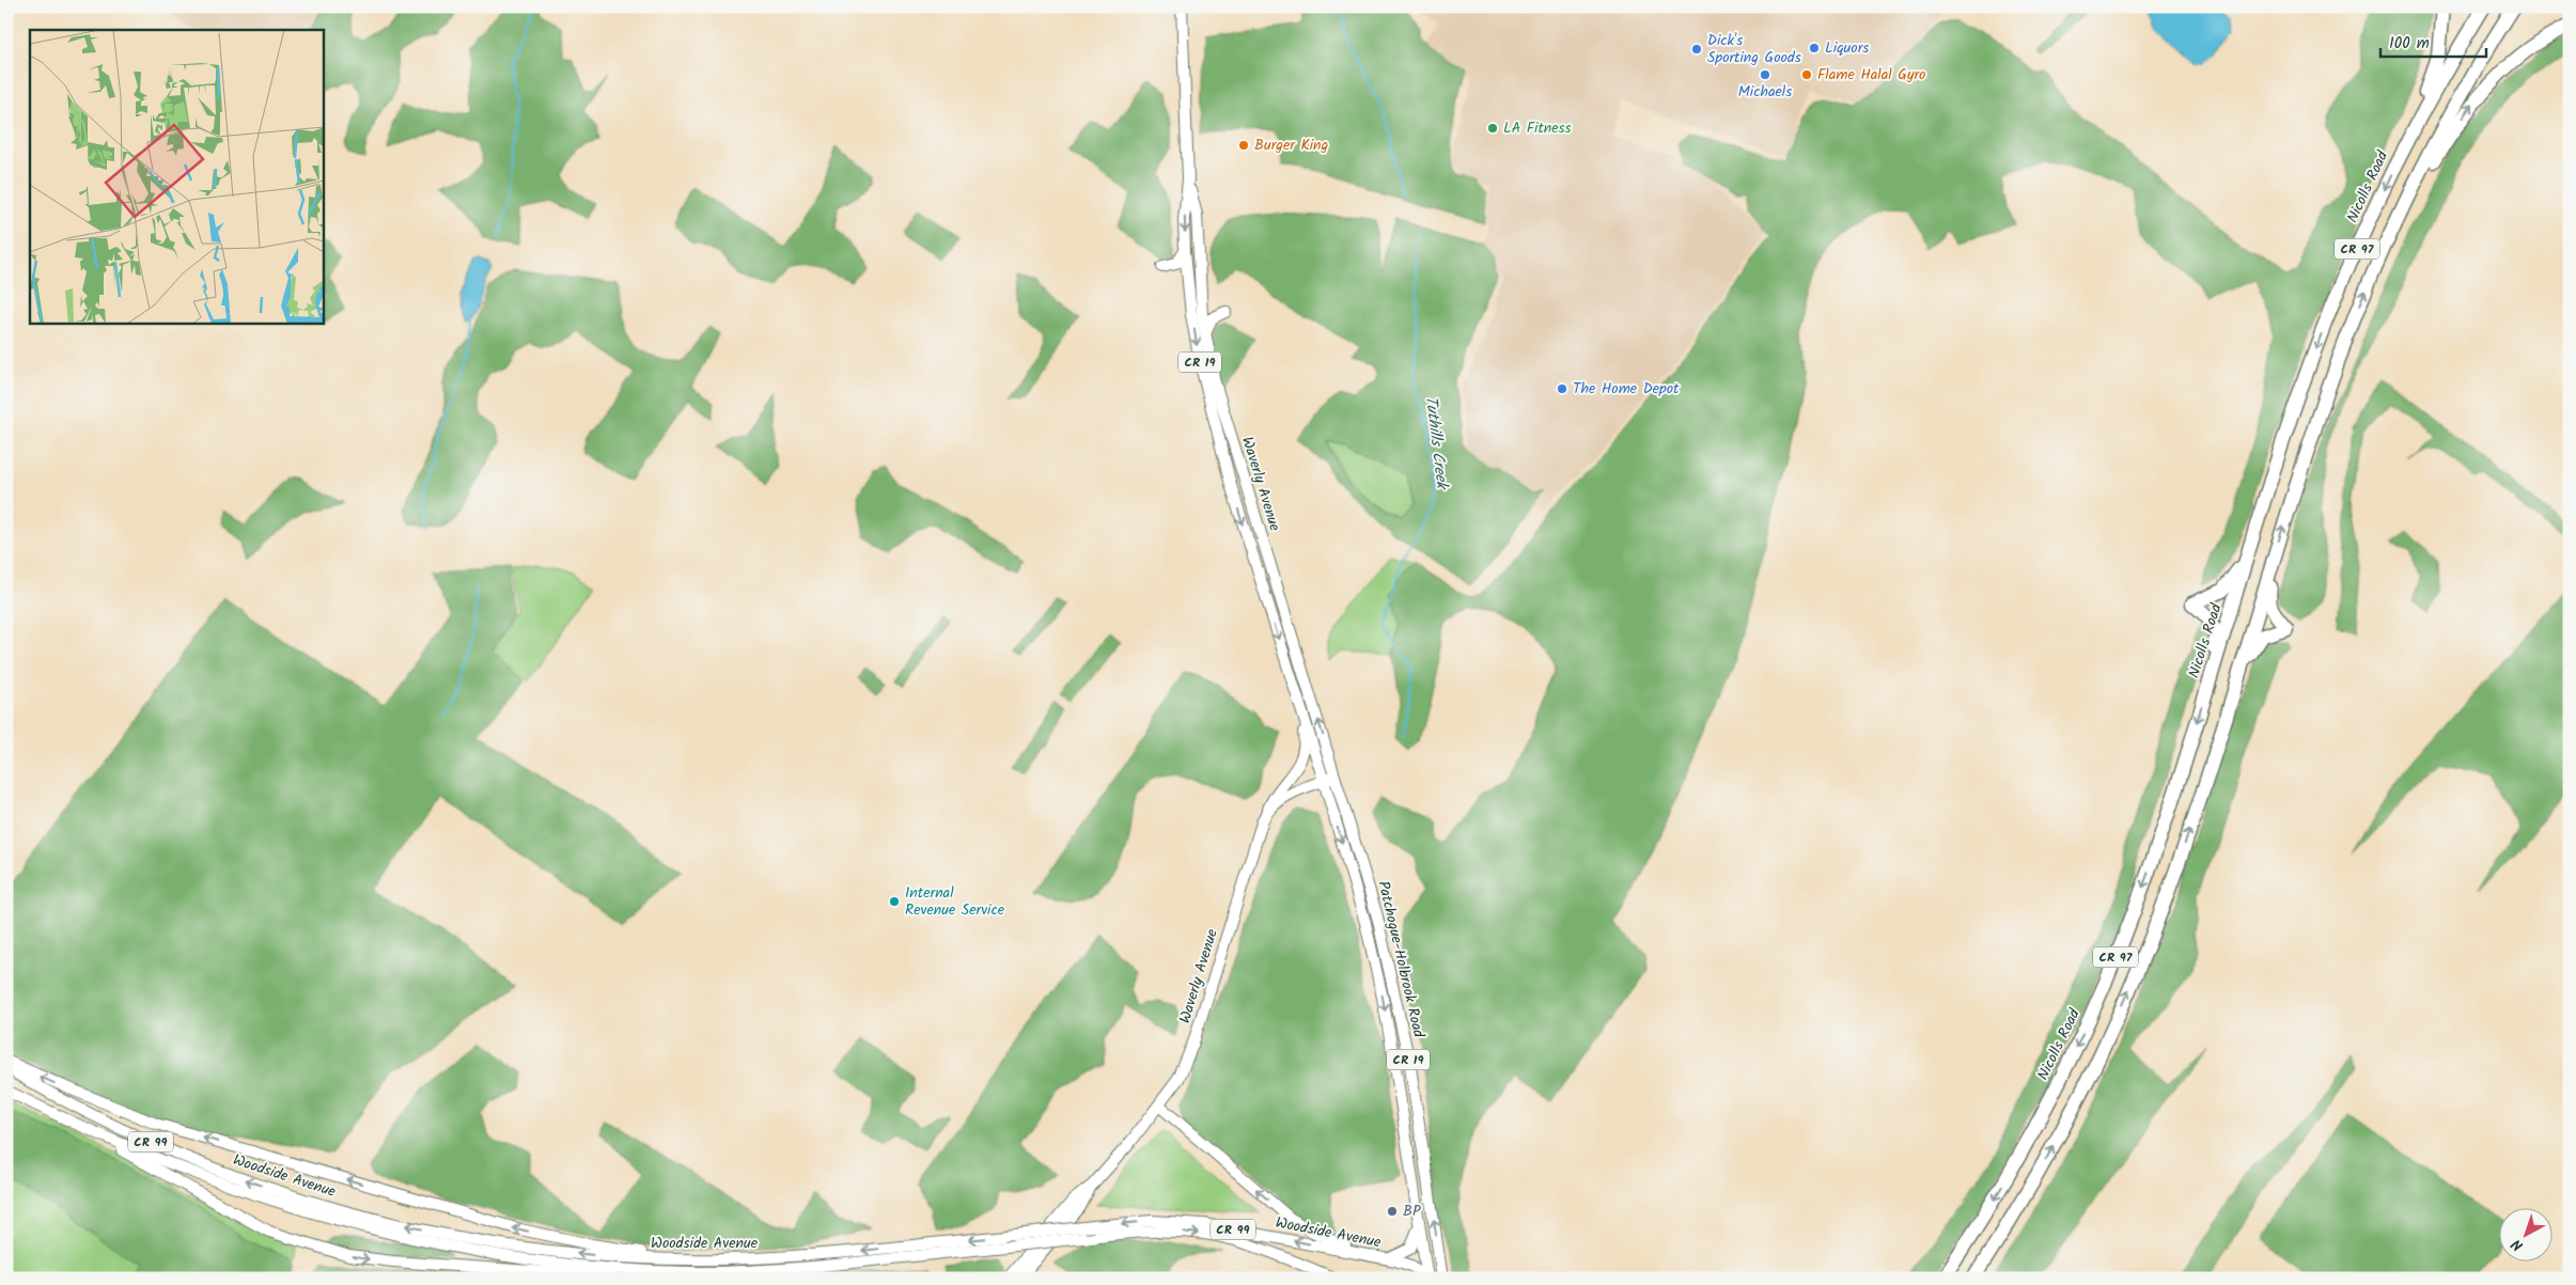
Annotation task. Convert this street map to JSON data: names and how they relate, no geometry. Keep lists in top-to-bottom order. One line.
{"streets":{"highway":["Nicolls Road","CR 97"],"main road":["CR 19","Waverly Avenue","Patchogue-Holbrook Road","CR 99","Woodside Avenue"]},"crossings":[["Waverly Avenue","Patchogue-Holbrook Road"],["Patchogue-Holbrook Road","Woodside Avenue"]],"water":["Tuthills Creek"],"places":["Liquors","Dick's Sporting Goods","Michaels","Flame Halal Gyro","LA Fitness","Burger King","The Home Depot","Internal Revenue Service","BP"],"scale_bar":"100 m","north":"bottom left"}
